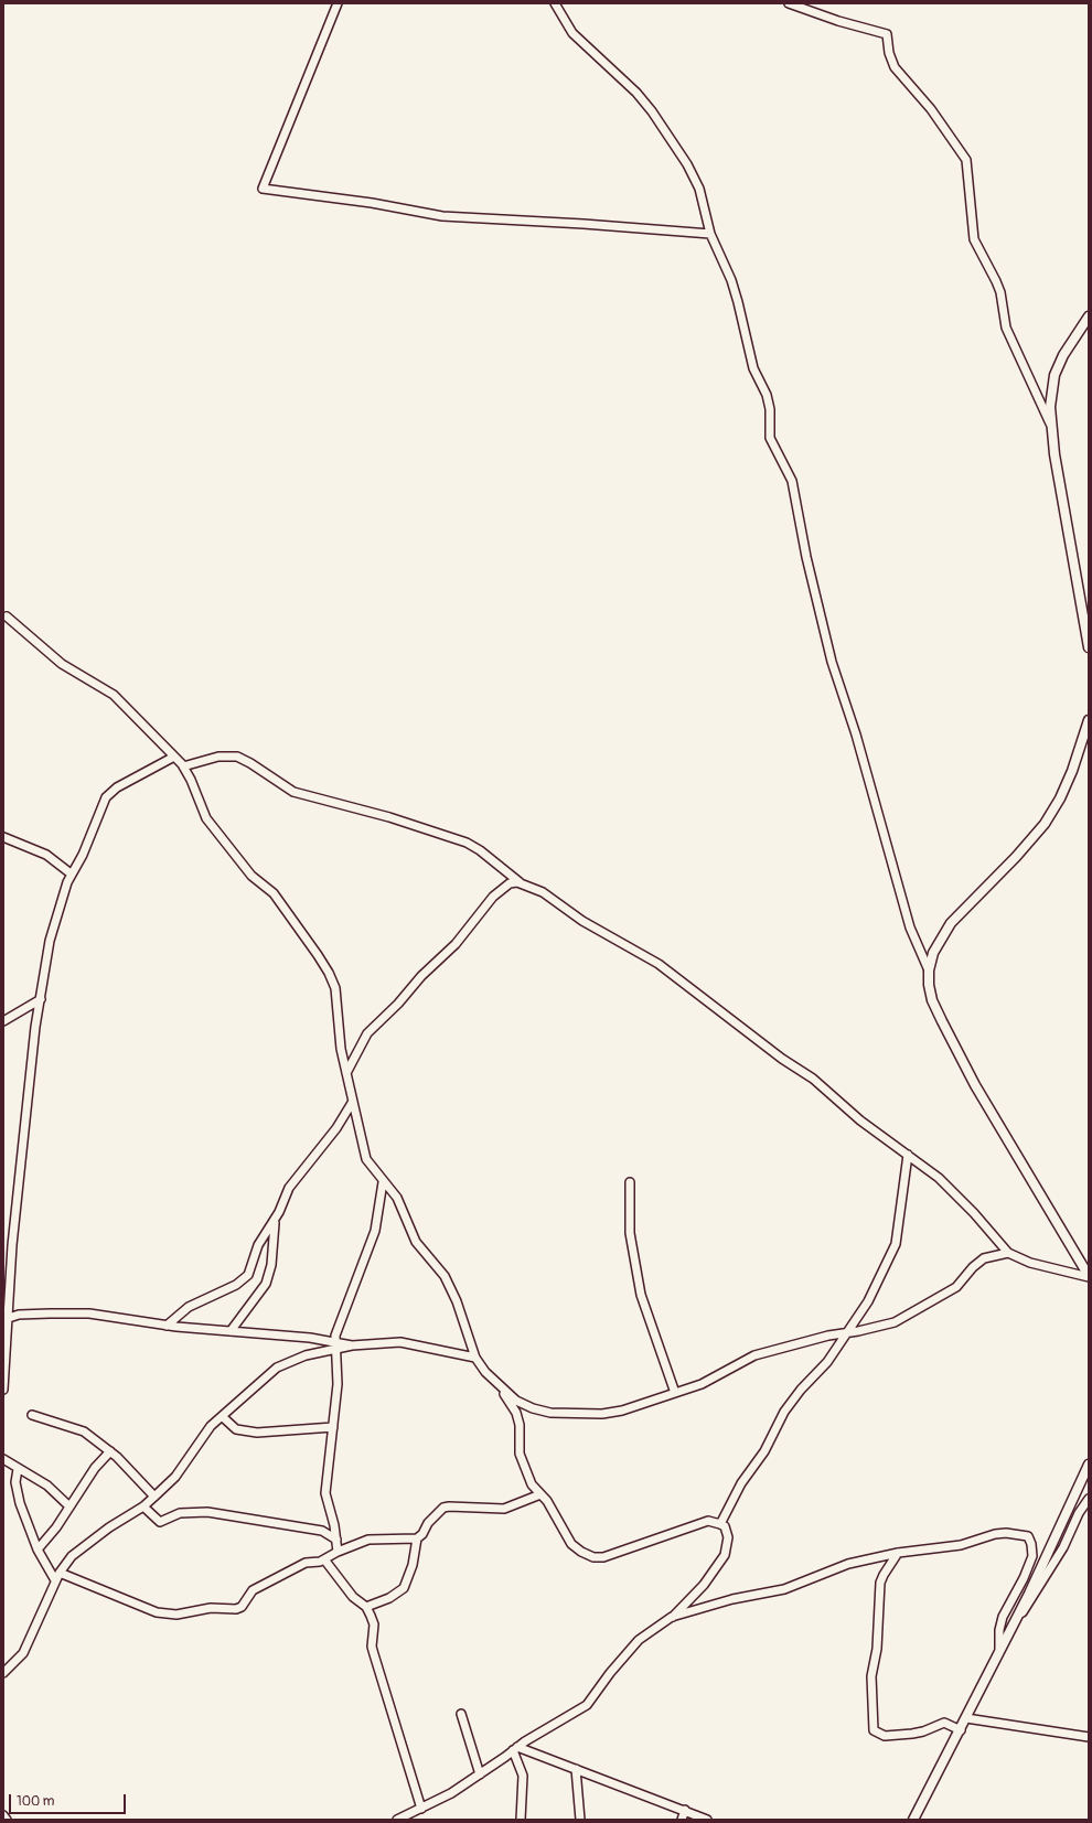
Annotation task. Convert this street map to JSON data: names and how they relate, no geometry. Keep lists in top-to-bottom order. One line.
{"scale_bar":"100 m"}
